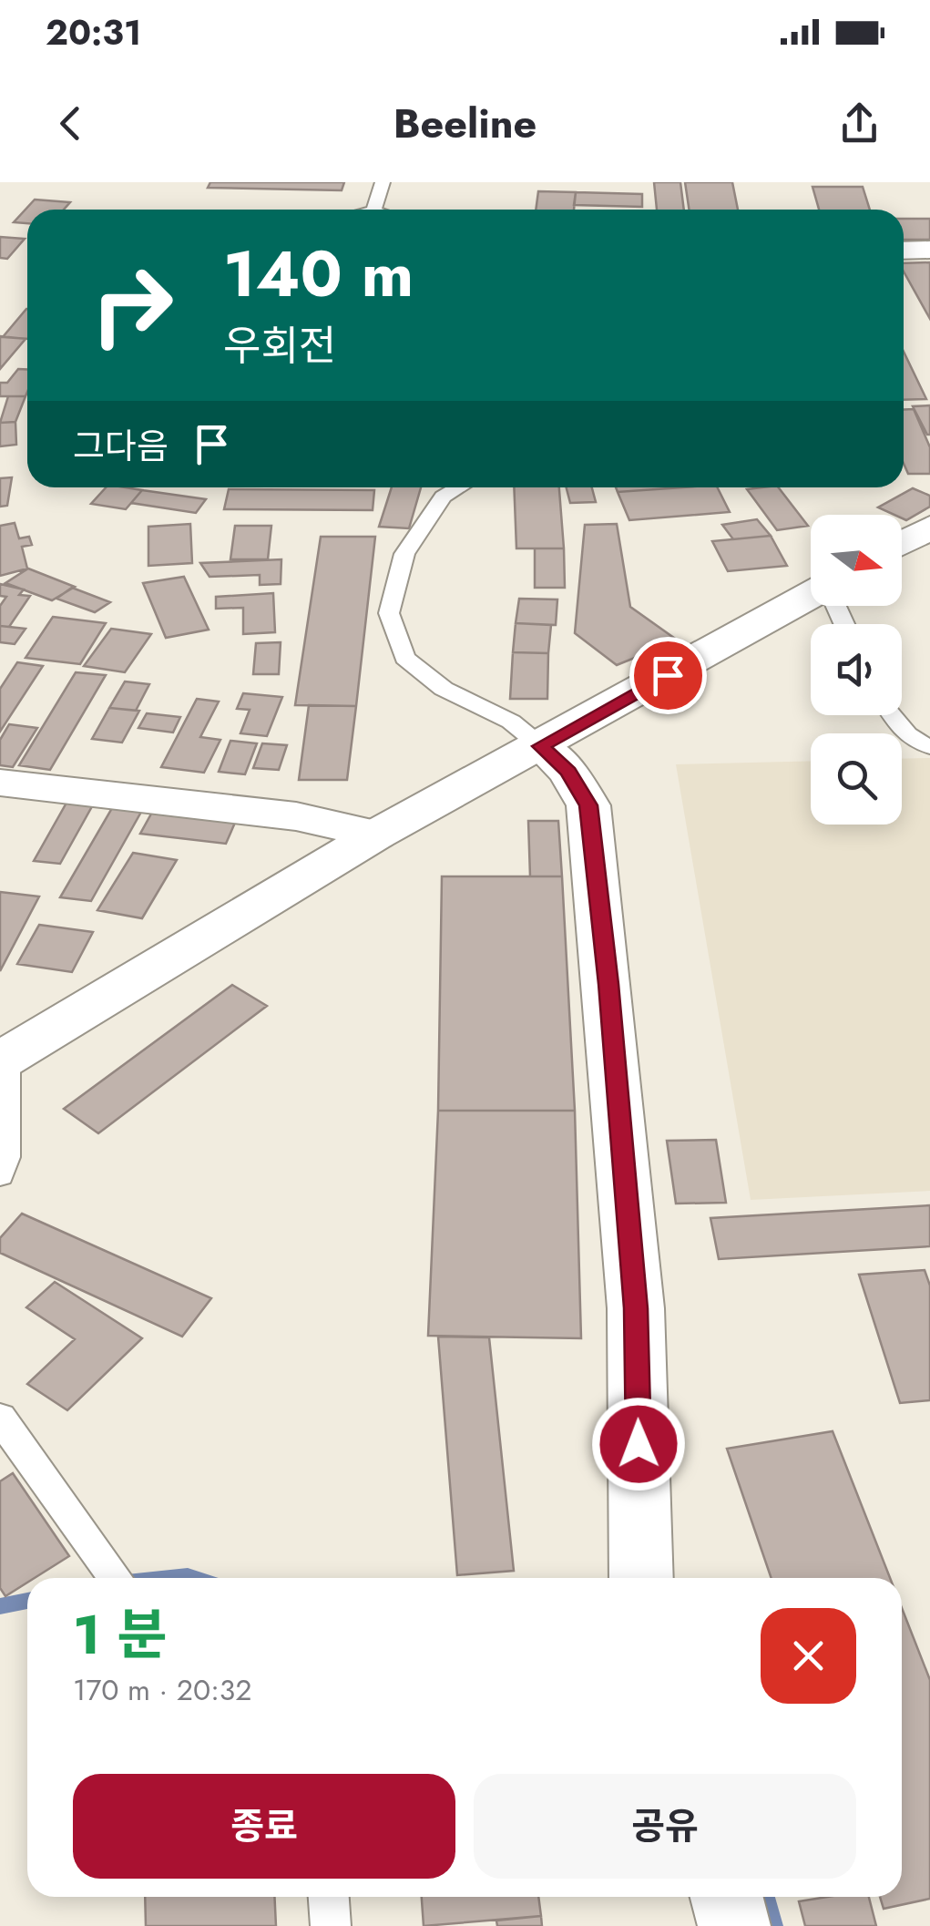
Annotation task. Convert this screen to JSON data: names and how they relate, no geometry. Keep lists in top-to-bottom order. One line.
{"north":"right","page":{"status":"20:31","header":"Beeline","turn":["140 m","우회전"],"then":"그다음","heading":["1 분","170 m · 20:32"],"buttons":["종료","공유"]}}
